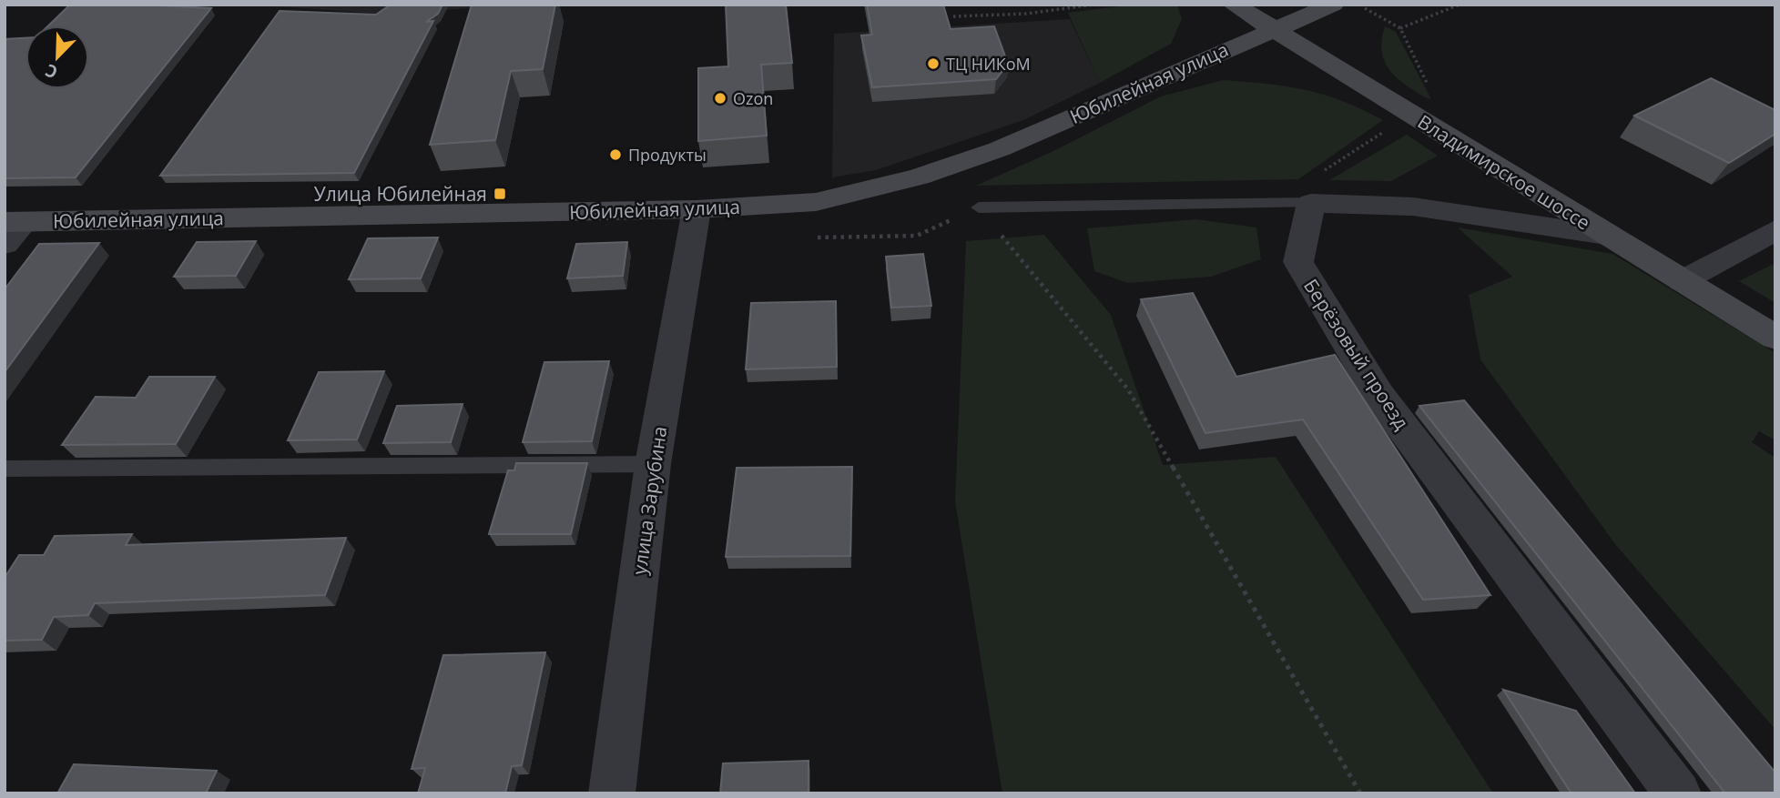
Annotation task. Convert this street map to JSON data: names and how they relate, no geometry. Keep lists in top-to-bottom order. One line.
{"streets":{"main road":["Юбилейная улица","Владимирское шоссе"],"street":["Берёзовый проезд","улица Зарубина"]},"crossings":[["Юбилейная улица","Владимирское шоссе"],["Юбилейная улица","улица Зарубина"]],"places":{"other":["ТЦ НИКоМ","Ozon","Продукты"],"transit":["Улица Юбилейная"]},"north":"bottom left"}
